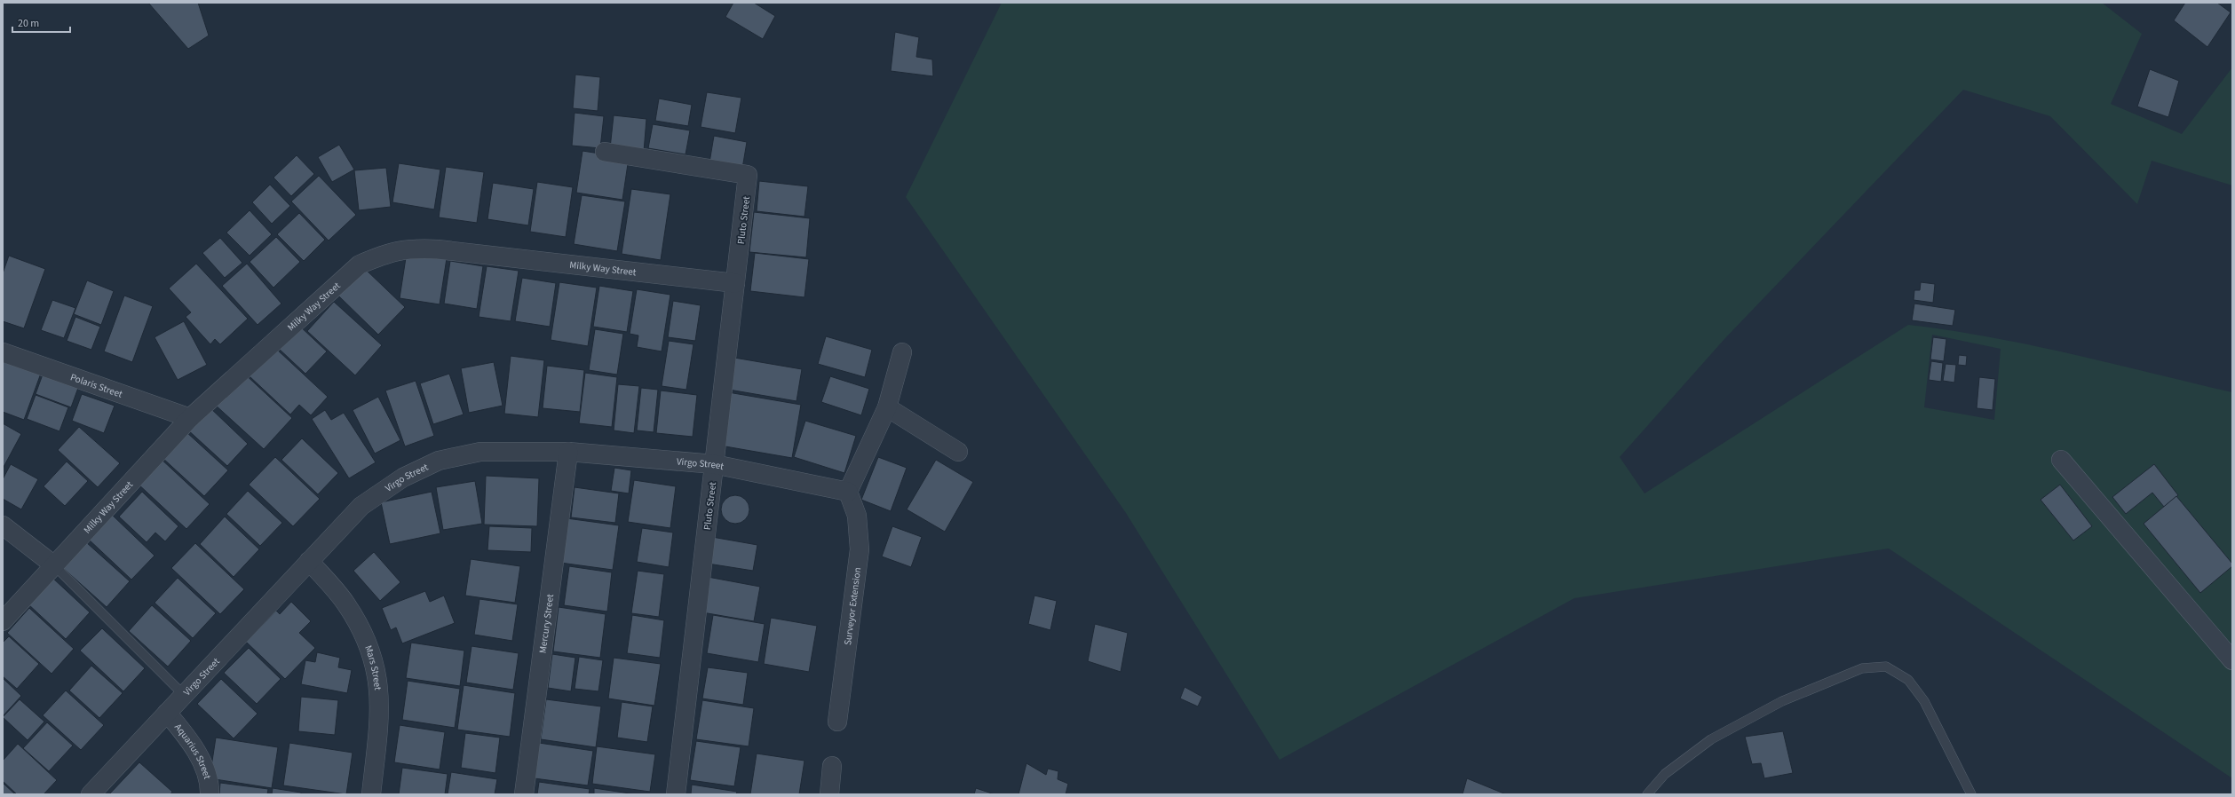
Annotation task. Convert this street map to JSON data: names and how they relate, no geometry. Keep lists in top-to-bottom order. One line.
{"streets":{"street":["Pluto Street","Milky Way Street","Polaris Street","Virgo Street","Surveyor Extension","Mercury Street","Mars Street","Aquarius Street"]},"crossings":[["Pluto Street","Milky Way Street"],["Pluto Street","Virgo Street"],["Milky Way Street","Polaris Street"],["Virgo Street","Surveyor Extension"],["Virgo Street","Mercury Street"],["Virgo Street","Mars Street"],["Virgo Street","Aquarius Street"]],"scale_bar":"20 m"}
